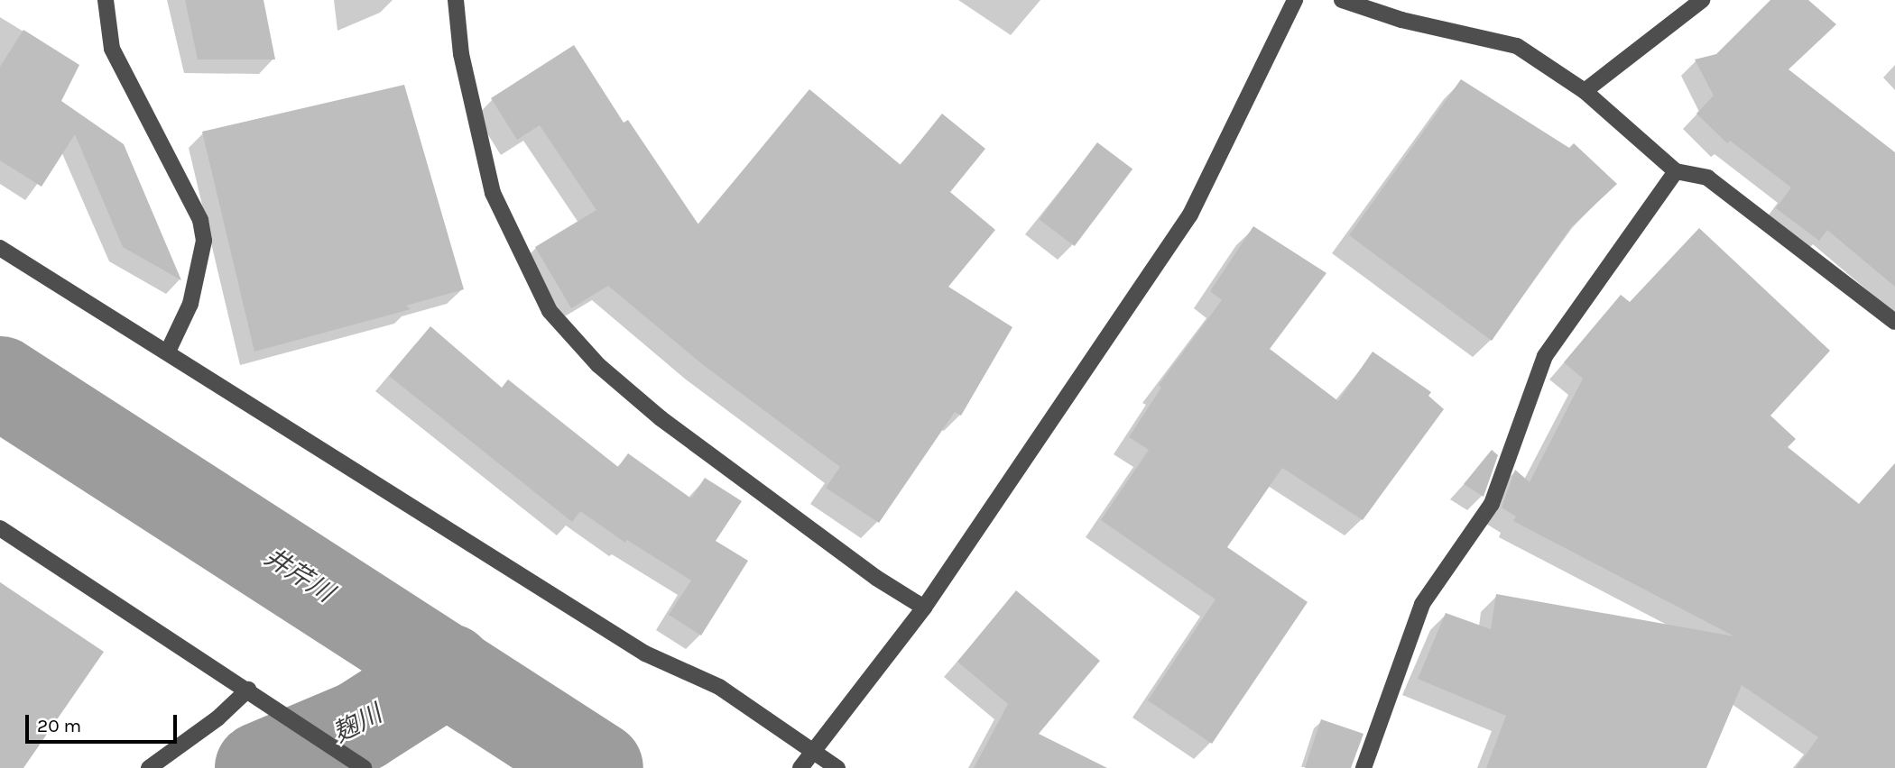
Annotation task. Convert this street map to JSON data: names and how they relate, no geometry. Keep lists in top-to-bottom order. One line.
{"water":["井芹川","麹川"],"scale_bar":"20 m"}
